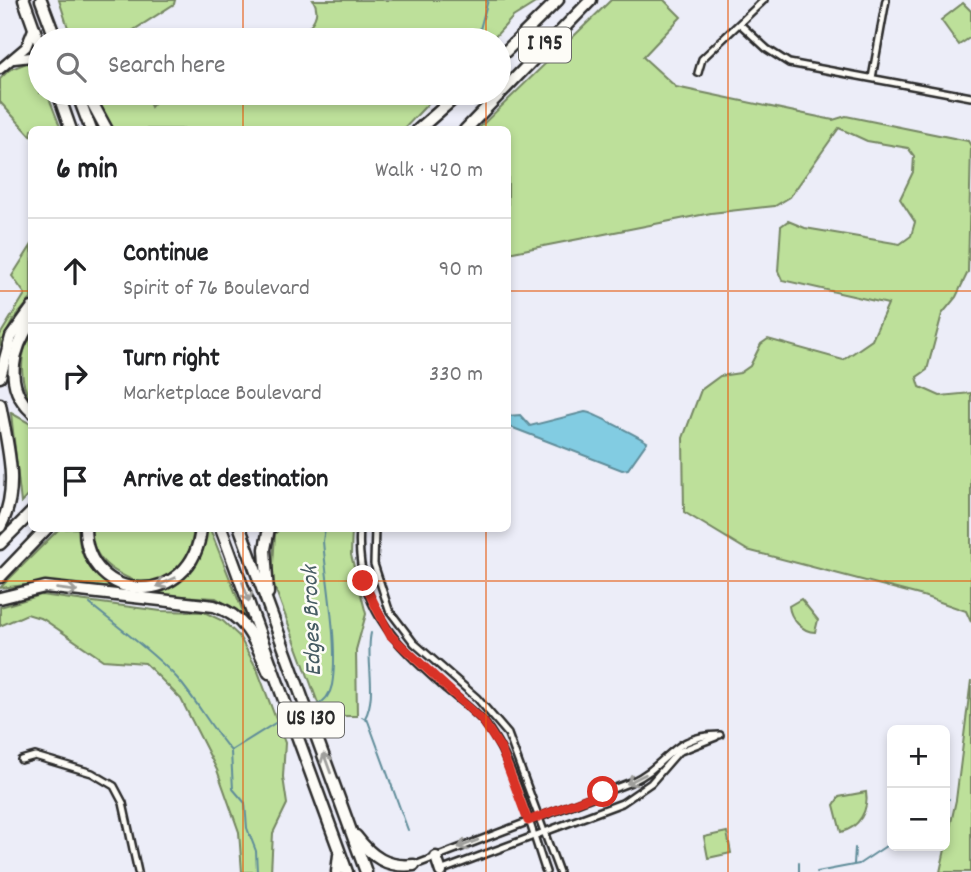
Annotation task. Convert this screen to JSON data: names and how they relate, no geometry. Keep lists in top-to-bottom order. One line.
{"streets":{"highway":["I 195","US 130"]},"water":["Edges Brook"],"page":{"search":"Search here","heading":["6 min","Walk · 420 m"],"list":[["Continue","Spirit of 76 Boulevard","90 m"],["Turn right","Marketplace Boulevard","330 m"],"Arrive at destination"],"map_buttons":["+","−"]}}
